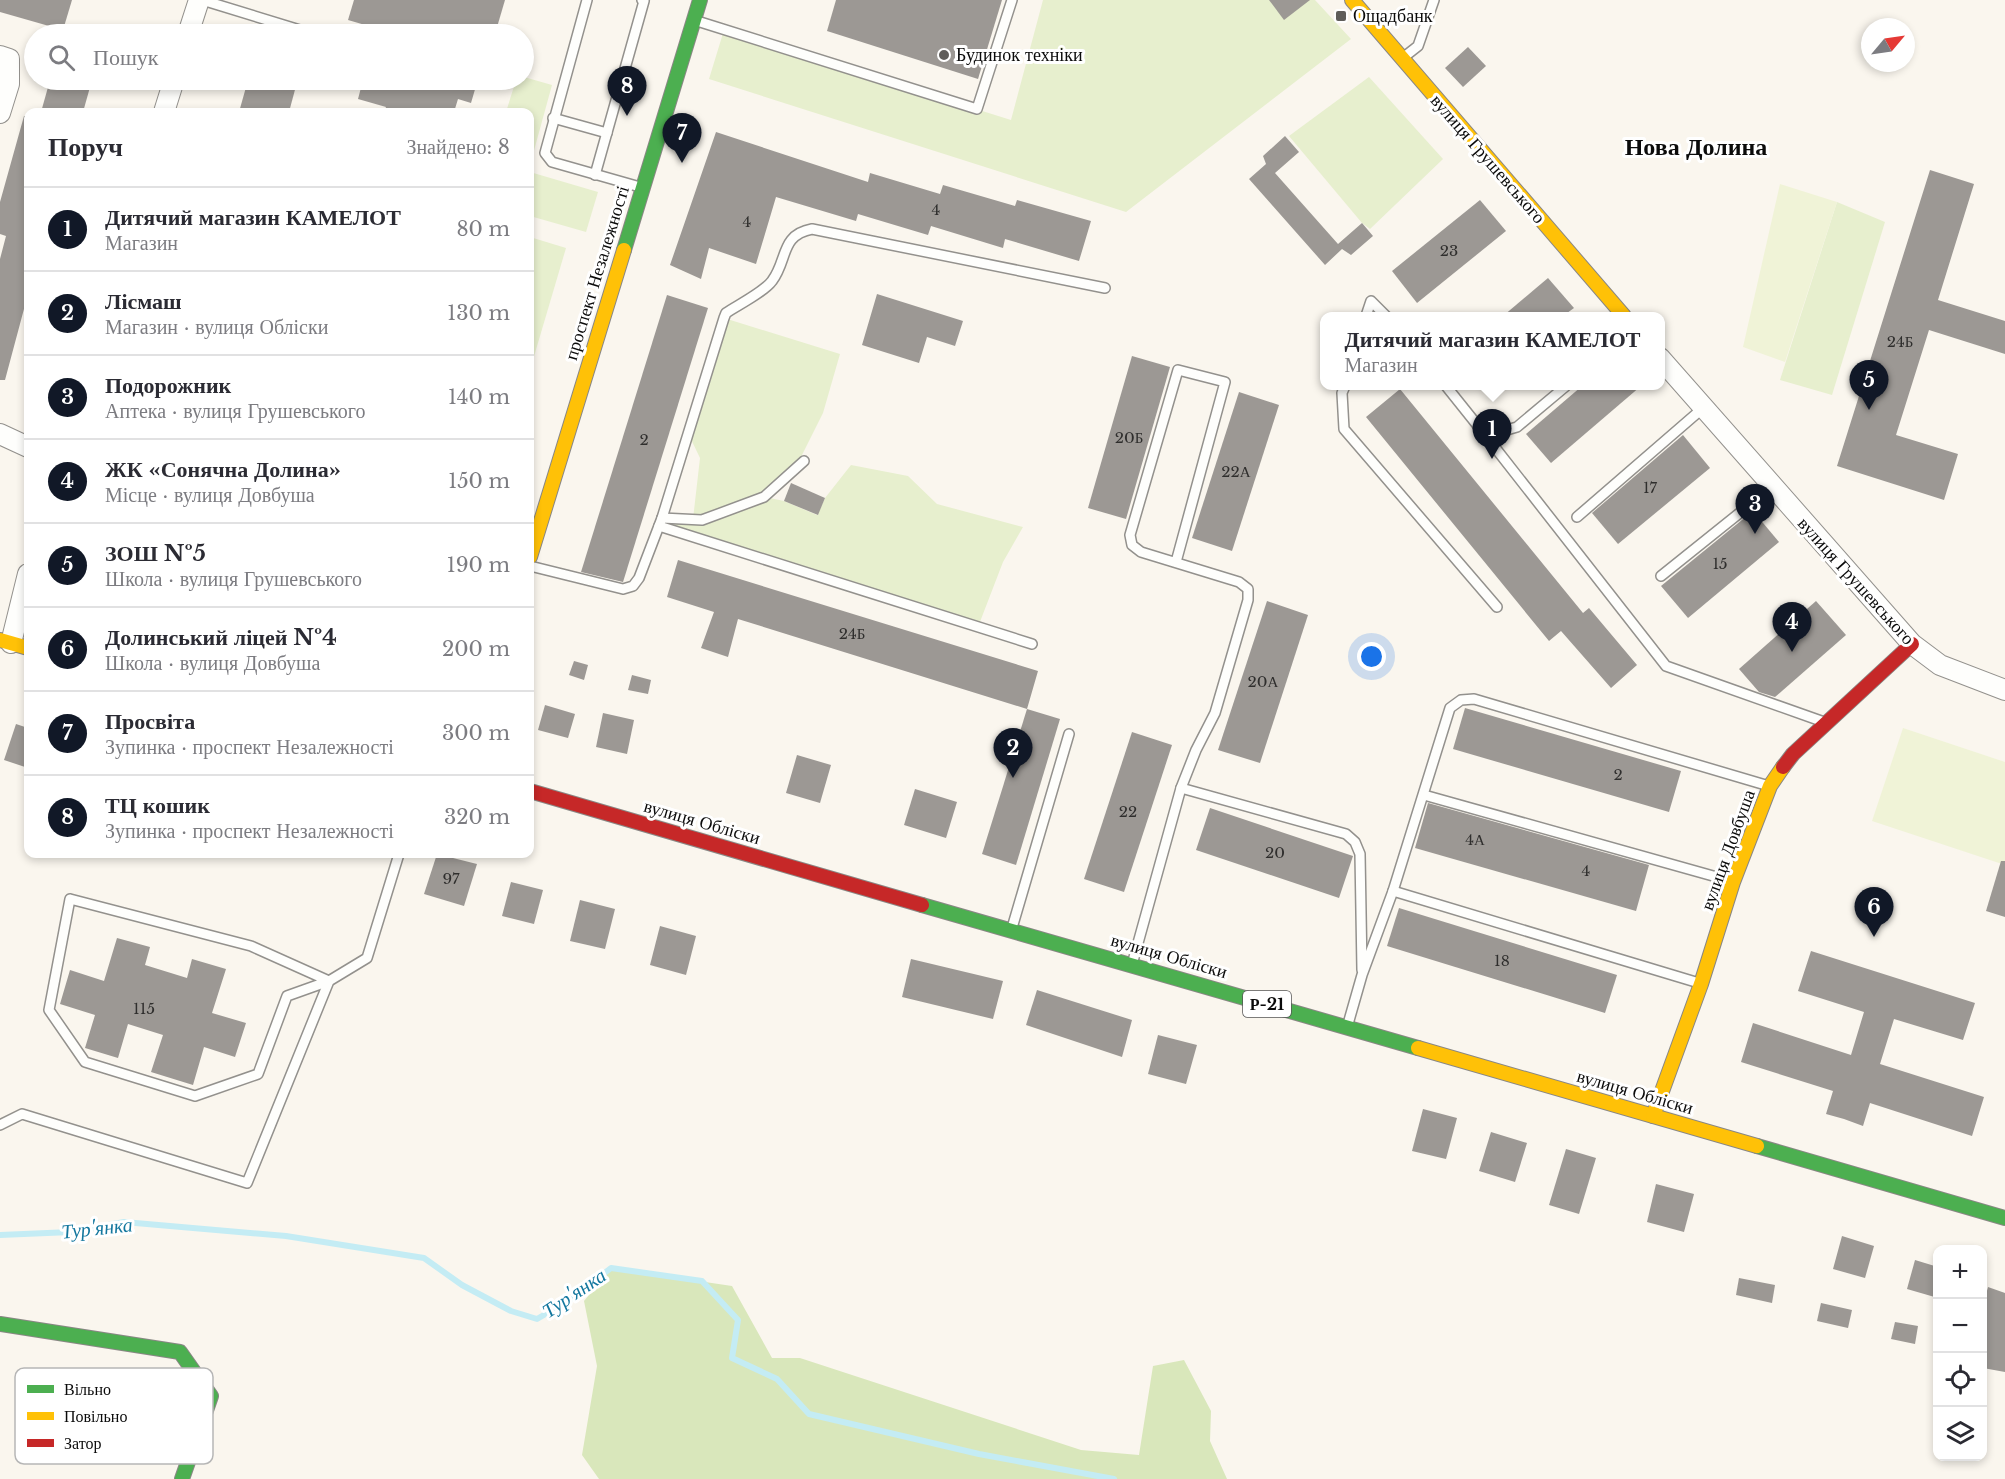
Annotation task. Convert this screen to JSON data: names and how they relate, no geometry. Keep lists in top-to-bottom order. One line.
{"streets":{"main road":["вулиця Грушевського","проспект Незалежності","вулиця Обліски","вулиця Довбуша","Р-21"]},"crossings":[["вулиця Грушевського","вулиця Довбуша"],["вулиця Обліски","вулиця Довбуша"]],"districts":["Нова Долина"],"water":["Тур'янка"],"places":{"transit":["Ощадбанк"],"other":["Будинок техніки"]},"house_numbers":["4","4","23","24Б","20Б","2","22А","17","15","24Б","20А","2","22","4А","20","4","97","18","115"],"legend":["Вільно","Повільно","Затор"],"north":"top right","page":{"search":"Пошук","pins":["8","7","5","1","3","4","2","6"],"heading":["Поруч","Знайдено: 8"],"list":[{"mark":"1","name":"Дитячий магазин КАМЕЛОТ","note":"Магазин","value":"80 m"},{"mark":"2","name":"Лісмаш","note":"Магазин · вулиця Обліски","value":"130 m"},{"mark":"3","name":"Подорожник","note":"Аптека · вулиця Грушевського","value":"140 m"},{"mark":"4","name":"ЖК «Сонячна Долина»","note":"Місце · вулиця Довбуша","value":"150 m"},{"mark":"5","name":"ЗОШ №5","note":"Школа · вулиця Грушевського","value":"190 m"},{"mark":"6","name":"Долинський ліцей №4","note":"Школа · вулиця Довбуша","value":"200 m"},{"mark":"7","name":"Просвіта","note":"Зупинка · проспект Незалежності","value":"300 m"},{"mark":"8","name":"ТЦ кошик","note":"Зупинка · проспект Незалежності","value":"320 m"}],"popup":["Дитячий магазин КАМЕЛОТ","Магазин"],"map_buttons":["+","−"]}}
